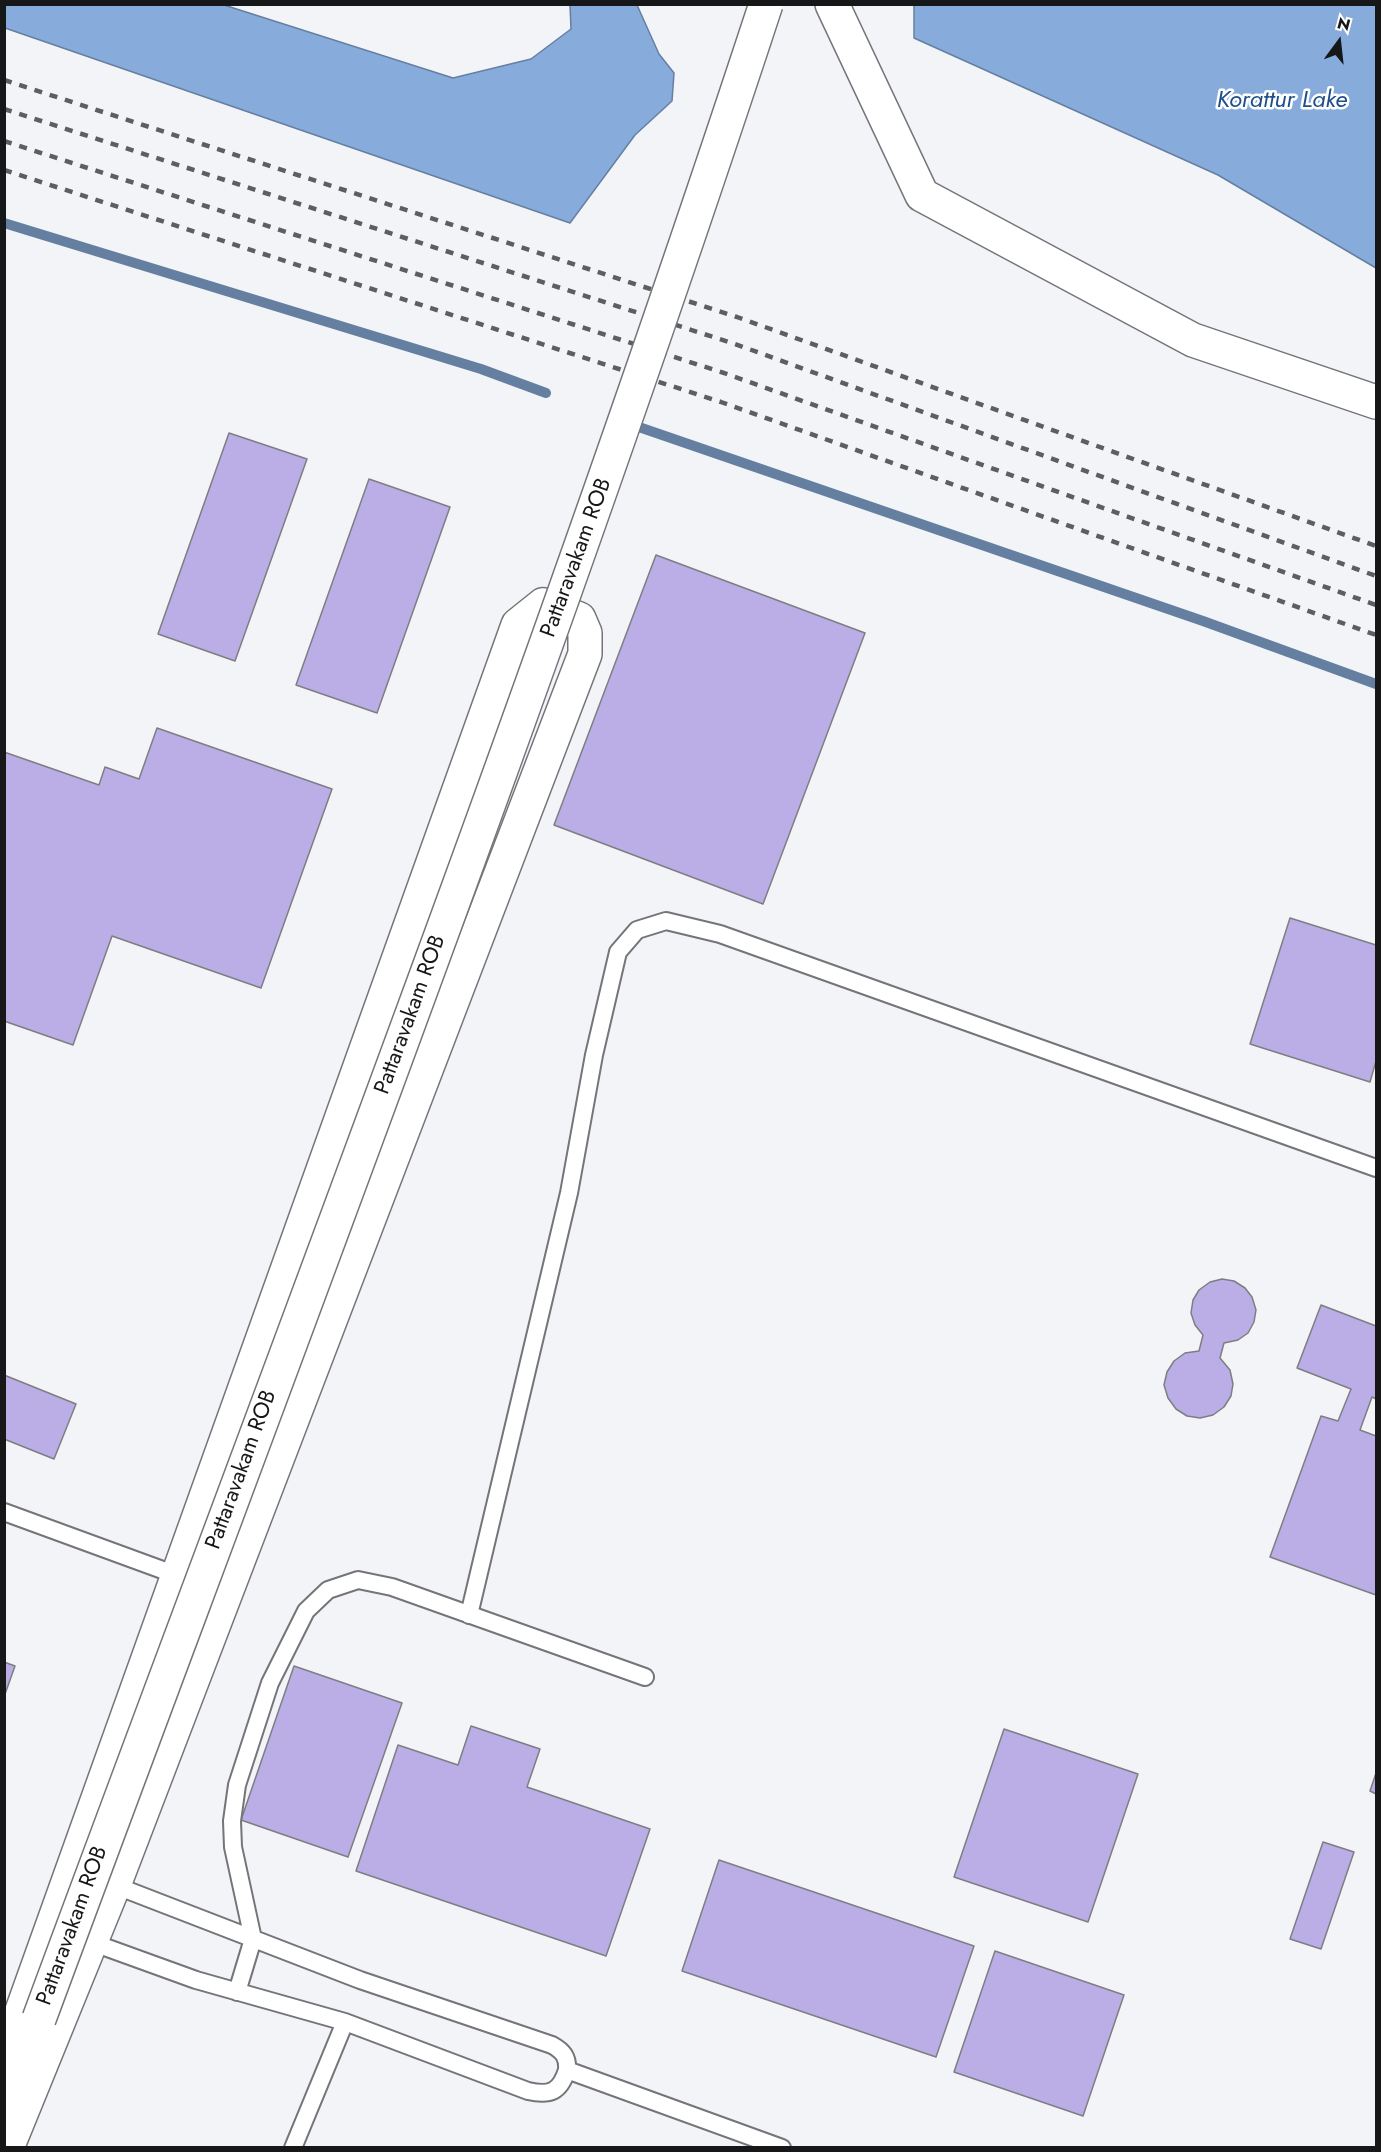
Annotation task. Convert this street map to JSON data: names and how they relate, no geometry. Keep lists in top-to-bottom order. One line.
{"streets":{"street":["Pattaravakam ROB"]},"water":["Korattur Lake"],"north":"top"}
